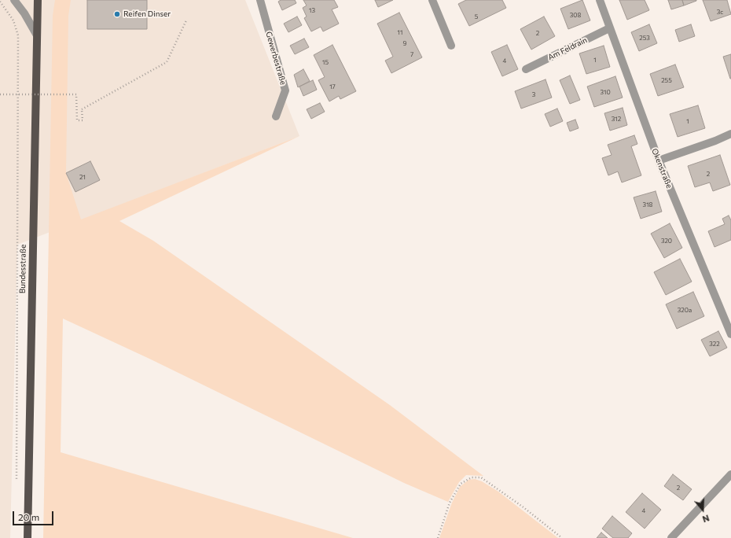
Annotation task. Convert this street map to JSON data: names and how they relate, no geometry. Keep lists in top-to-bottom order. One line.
{"streets":{"main road":["Bundesstraße"],"street":["Am Feldrain","Gewerbestraße","Okenstraße"]},"crossings":[["Am Feldrain","Okenstraße"]],"places":["Reifen Dinser"],"house_numbers":["13","3c","308","5","11","2","253","9","7","1","4","15","255","17","310","3","312","1","2","21","318","320","320a","322","2","4"],"scale_bar":"20 m","north":"bottom"}
